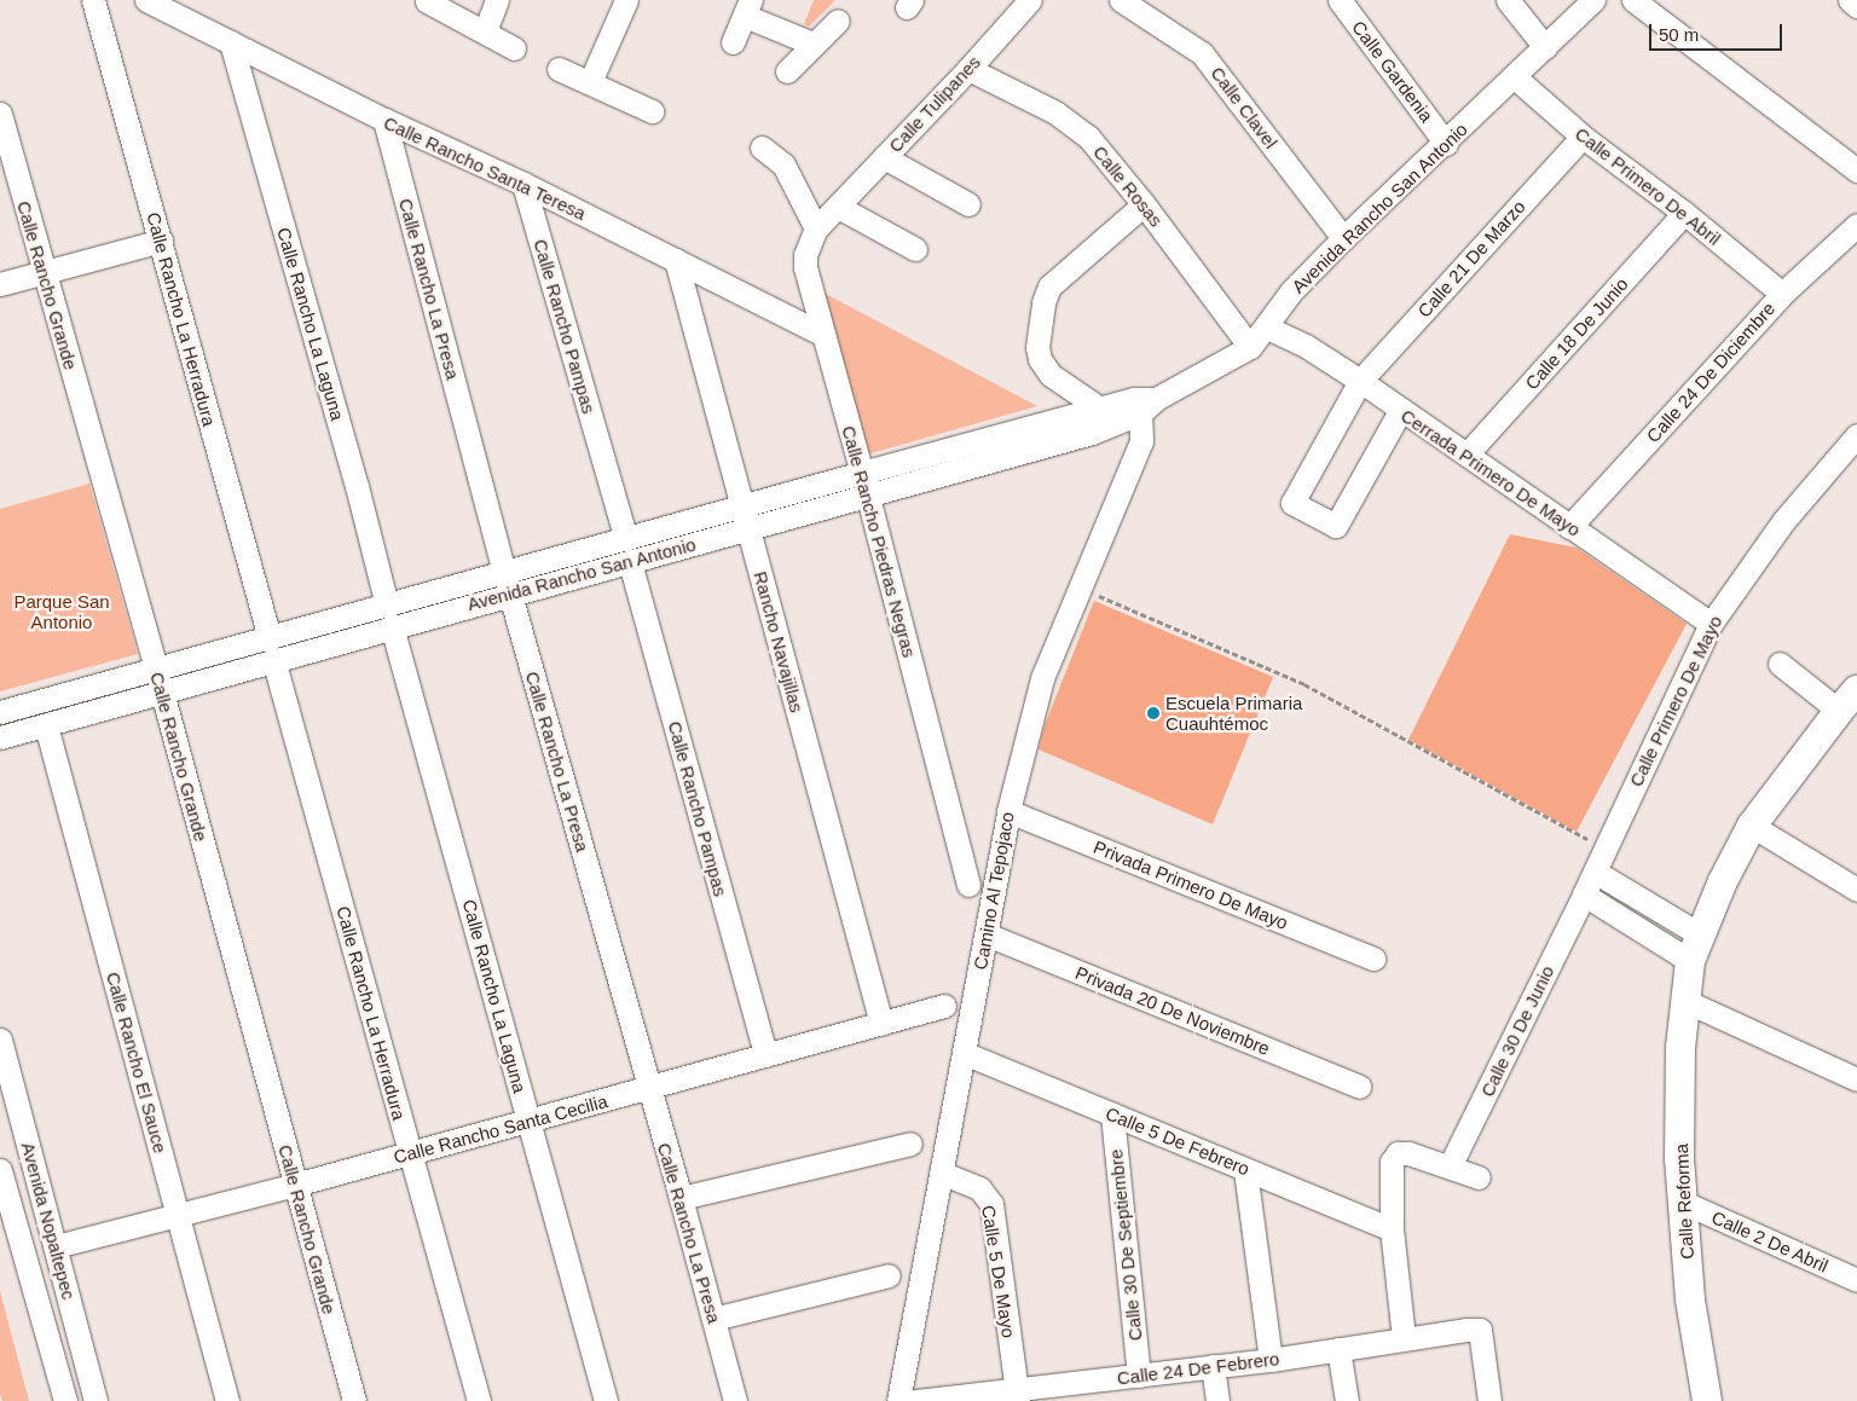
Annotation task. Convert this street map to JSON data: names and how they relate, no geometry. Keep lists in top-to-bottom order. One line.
{"streets":{"main road":["Calle Reforma"],"street":["Calle Gardenia","Calle Tulipanes","Calle Clavel","Calle Rancho Santa Teresa","Calle Rosas","Calle Primero De Abril","Avenida Rancho San Antonio","Calle 21 De Marzo","Calle Rancho Grande","Calle Rancho La Presa","Calle Rancho La Herradura","Calle Rancho La Laguna","Calle Rancho Pampas","Calle 18 De Junio","Calle 24 De Diciembre","Cerrada Primero De Mayo","Calle Rancho Piedras Negras","Rancho Navajillas","Calle Primero De Mayo","Privada Primero De Mayo","Camino Al Tepojaco","Privada 20 De Noviembre","Calle 30 De Junio","Calle Rancho El Sauce","Calle Rancho Santa Cecilia","Calle 5 De Febrero","Avenida Nopaltepec","Calle 2 De Abril","Calle 30 De Septiembre","Calle 5 De Mayo","Calle 24 De Febrero"]},"crossings":[["Calle Gardenia","Avenida Rancho San Antonio"],["Calle Tulipanes","Calle Rosas"],["Calle Tulipanes","Calle Rancho Piedras Negras"],["Calle Clavel","Avenida Rancho San Antonio"],["Calle Rancho Santa Teresa","Calle Rancho La Presa"],["Calle Rancho Santa Teresa","Calle Rancho La Laguna"],["Calle Rancho Santa Teresa","Calle Rancho Pampas"],["Calle Rancho Santa Teresa","Calle Rancho Piedras Negras"],["Calle Rancho Santa Teresa","Rancho Navajillas"],["Calle Rosas","Avenida Rancho San Antonio"],["Calle Primero De Abril","Avenida Rancho San Antonio"],["Calle Primero De Abril","Calle 21 De Marzo"],["Calle Primero De Abril","Calle 18 De Junio"],["Calle Primero De Abril","Calle 24 De Diciembre"],["Avenida Rancho San Antonio","Calle Rancho Grande"],["Avenida Rancho San Antonio","Calle Rancho La Presa"],["Avenida Rancho San Antonio","Calle Rancho La Herradura"],["Avenida Rancho San Antonio","Calle Rancho La Laguna"],["Avenida Rancho San Antonio","Calle Rancho Pampas"],["Avenida Rancho San Antonio","Cerrada Primero De Mayo"],["Avenida Rancho San Antonio","Calle Rancho Piedras Negras"],["Avenida Rancho San Antonio","Rancho Navajillas"],["Avenida Rancho San Antonio","Camino Al Tepojaco"],["Avenida Rancho San Antonio","Calle Rancho El Sauce"],["Calle 21 De Marzo","Cerrada Primero De Mayo"],["Calle Rancho Grande","Calle Rancho Santa Cecilia"],["Calle Rancho La Presa","Calle Rancho Santa Cecilia"],["Calle Rancho La Herradura","Calle Rancho Santa Cecilia"],["Calle Rancho La Laguna","Calle Rancho Santa Cecilia"],["Calle Rancho Pampas","Calle Rancho Santa Cecilia"],["Calle 18 De Junio","Cerrada Primero De Mayo"],["Calle 24 De Diciembre","Cerrada Primero De Mayo"],["Cerrada Primero De Mayo","Calle Primero De Mayo"],["Rancho Navajillas","Calle Rancho Santa Cecilia"],["Calle Primero De Mayo","Calle 30 De Junio"],["Privada Primero De Mayo","Camino Al Tepojaco"],["Camino Al Tepojaco","Privada 20 De Noviembre"],["Camino Al Tepojaco","Calle 5 De Febrero"],["Camino Al Tepojaco","Calle 5 De Mayo"],["Calle Rancho El Sauce","Calle Rancho Santa Cecilia"],["Calle Rancho Santa Cecilia","Avenida Nopaltepec"],["Calle 5 De Febrero","Calle 30 De Septiembre"],["Calle Reforma","Calle 2 De Abril"],["Calle 30 De Septiembre","Calle 24 De Febrero"],["Calle 5 De Mayo","Calle 24 De Febrero"]],"parks":["Parque San Antonio"],"places":["Escuela Primaria Cuauhtémoc"],"scale_bar":"50 m"}
